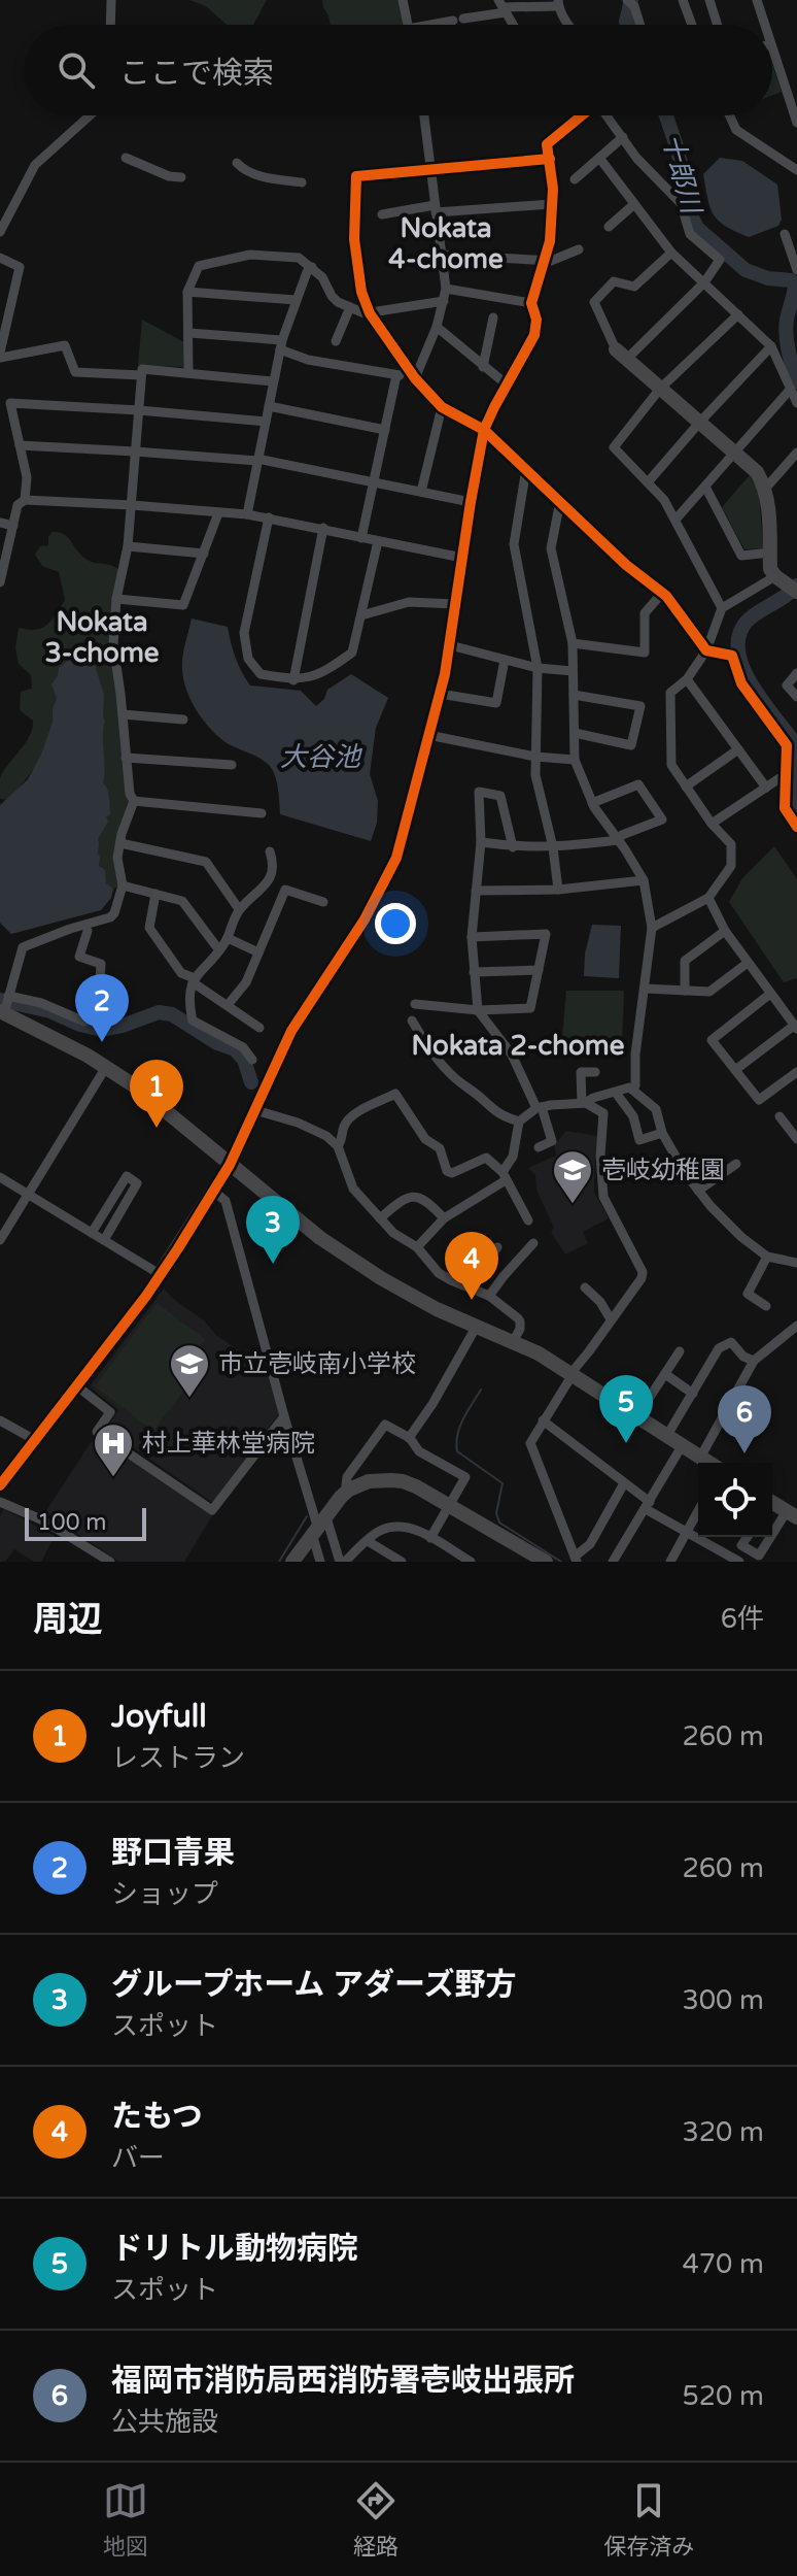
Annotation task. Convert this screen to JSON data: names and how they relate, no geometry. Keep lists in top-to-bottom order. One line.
{"districts":["Nokata 4-chome","Nokata 3-chome","Nokata 2-chome"],"water":["十郎川","大谷池"],"places":{"school or university":["壱岐幼稚園","市立壱岐南小学校"],"hospital":["村上華林堂病院"]},"scale_bar":"100 m","page":{"search":"ここで検索","pins":["2","1","3","4","5","6"],"scale":"100 m","heading":["周辺","6件"],"list":[{"mark":"1","name":"Joyfull","note":"レストラン","value":"260 m"},{"mark":"2","name":"野口青果","note":"ショップ","value":"260 m"},{"mark":"3","name":"グループホーム アダーズ野方","note":"スポット","value":"300 m"},{"mark":"4","name":"たもつ","note":"バー","value":"320 m"},{"mark":"5","name":"ドリトル動物病院","note":"スポット","value":"470 m"},{"mark":"6","name":"福岡市消防局西消防署壱岐出張所","note":"公共施設","value":"520 m"}],"nav":["地図","経路","保存済み"]}}
